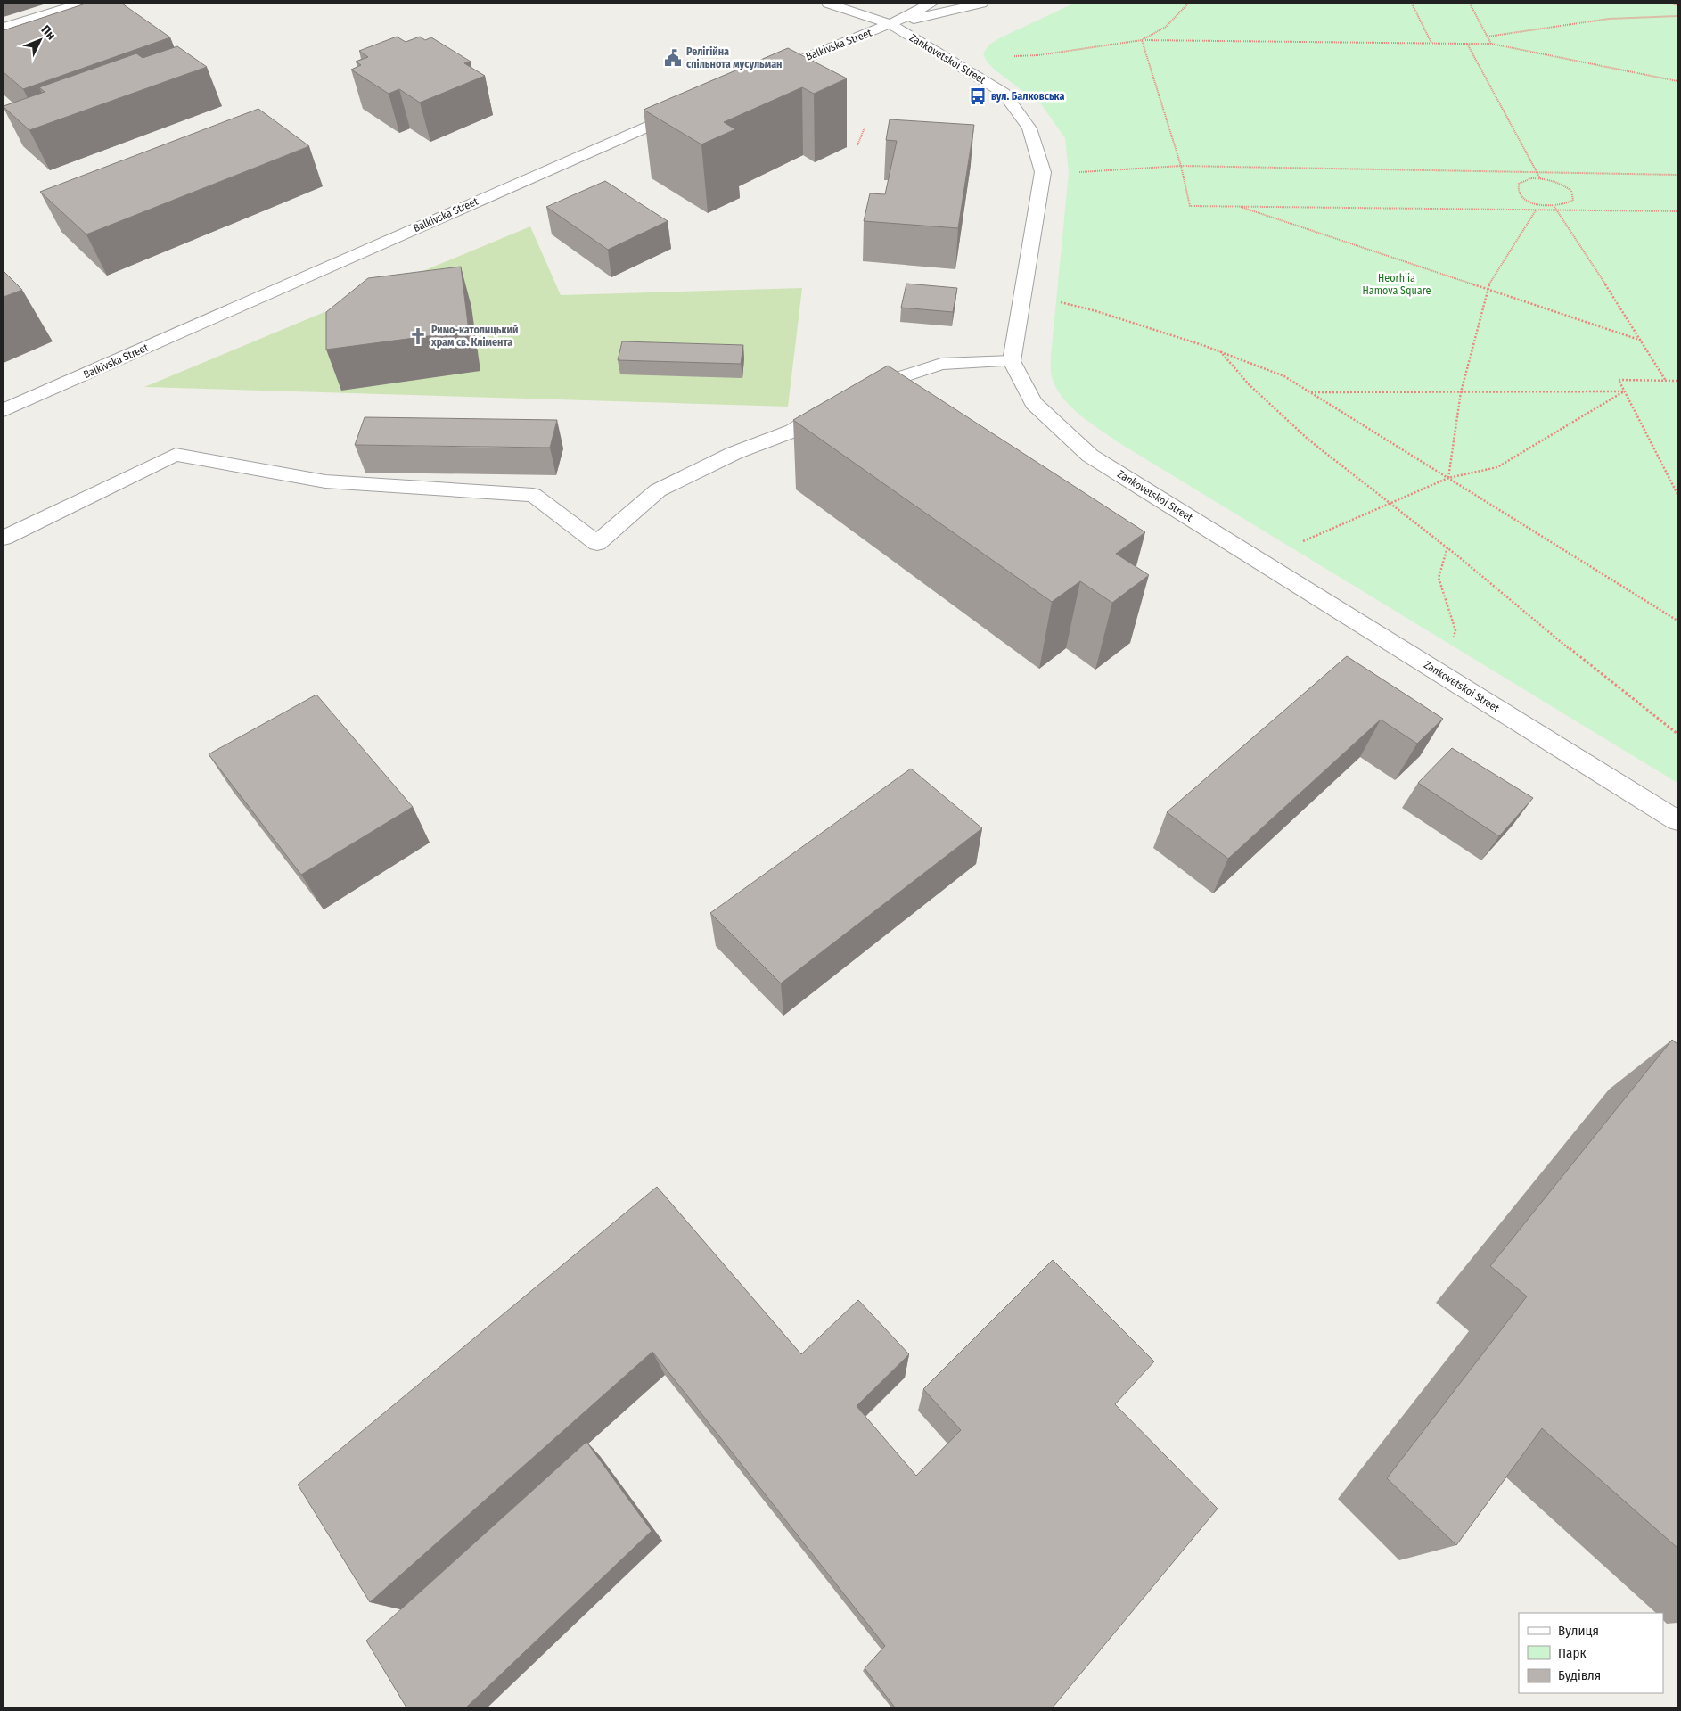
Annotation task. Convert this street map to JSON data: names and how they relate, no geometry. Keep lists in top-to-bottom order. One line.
{"streets":{"street":["Balkivska Street","Zankovetskoi Street"]},"crossings":[["Balkivska Street","Zankovetskoi Street"]],"parks":["Heorhiia Hamova Square"],"places":{"public building":["Релігійна спільнота мусульман"],"bus stop":["вул. Балковська"],"church":["Римо-католицький храм св. Клімента"]},"legend":["Вулиця","Парк","Будівля"],"north":"top right"}
